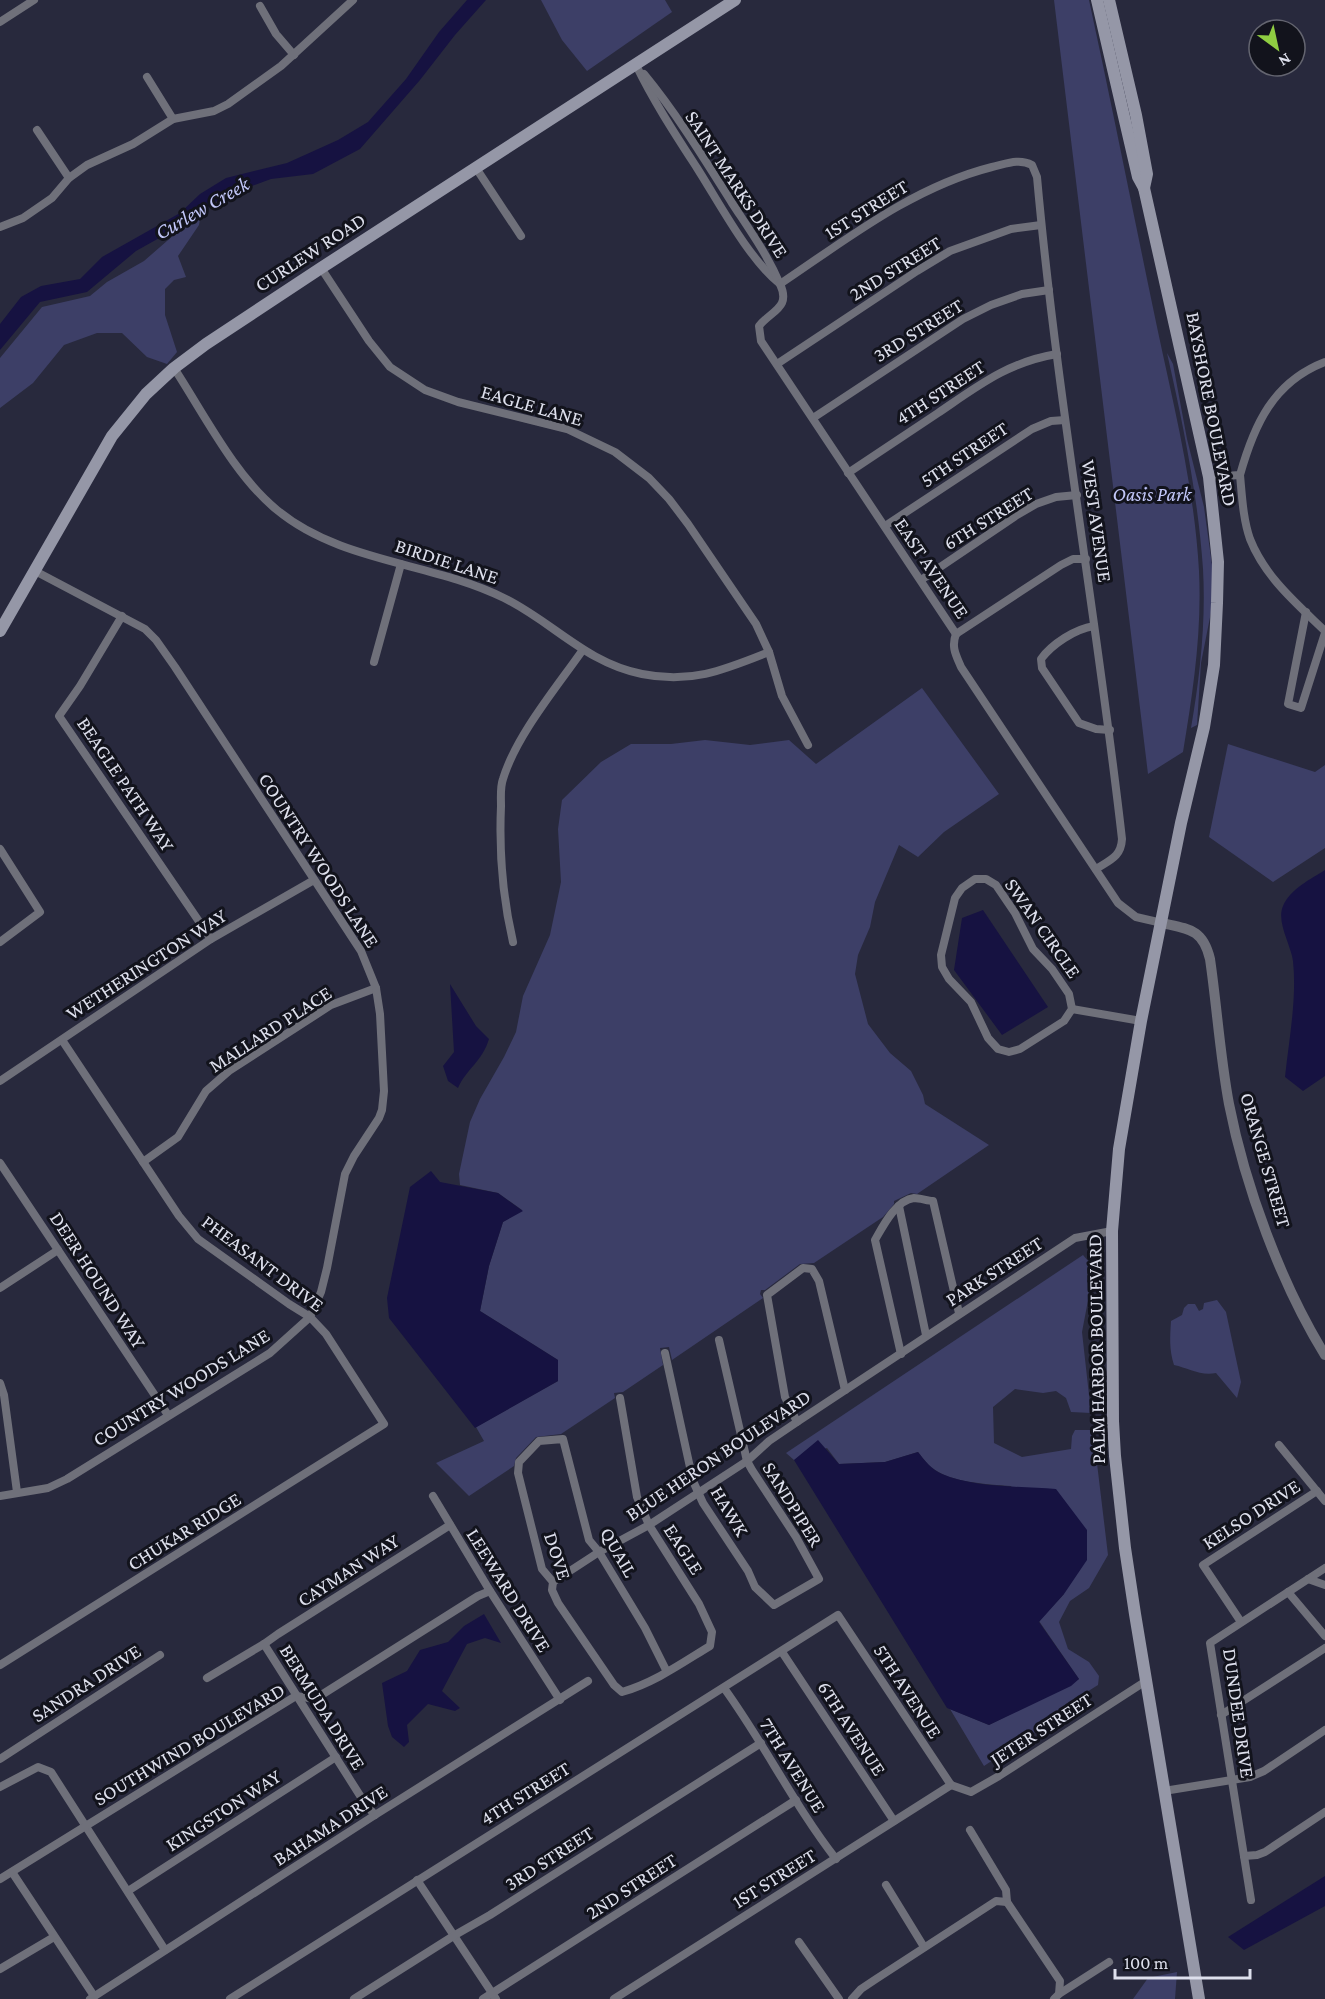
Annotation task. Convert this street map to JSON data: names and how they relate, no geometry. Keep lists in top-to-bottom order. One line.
{"streets":{"main road":["CURLEW ROAD","BAYSHORE BOULEVARD","PALM HARBOR BOULEVARD"],"street":["SAINT MARKS DRIVE","1ST STREET","2ND STREET","3RD STREET","4TH STREET","EAGLE LANE","5TH STREET","6TH STREET","WEST AVENUE","BIRDIE LANE","EAST AVENUE","BEAGLE PATH WAY","COUNTRY WOODS LANE","SWAN CIRCLE","WETHERINGTON WAY","MALLARD PLACE","ORANGE STREET","PHEASANT DRIVE","PARK STREET","DEER HOUND WAY","BLUE HERON BOULEVARD","SANDPIPER","HAWK","KELSO DRIVE","CHUKAR RIDGE","EAGLE","QUAIL","DOVE","CAYMAN WAY","LEEWARD DRIVE","SANDRA DRIVE","5TH AVENUE","BERMUDA DRIVE","DUNDEE DRIVE","6TH AVENUE","JETER STREET","SOUTHWIND BOULEVARD","7TH AVENUE","KINGSTON WAY","BAHAMA DRIVE"]},"crossings":[["SAINT MARKS DRIVE","1ST STREET"],["SAINT MARKS DRIVE","CURLEW ROAD"],["SAINT MARKS DRIVE","EAST AVENUE"],["1ST STREET","WEST AVENUE"],["1ST STREET","EAST AVENUE"],["1ST STREET","5TH AVENUE"],["1ST STREET","6TH AVENUE"],["1ST STREET","JETER STREET"],["1ST STREET","7TH AVENUE"],["CURLEW ROAD","EAGLE LANE"],["CURLEW ROAD","BIRDIE LANE"],["CURLEW ROAD","COUNTRY WOODS LANE"],["2ND STREET","WEST AVENUE"],["2ND STREET","EAST AVENUE"],["2ND STREET","7TH AVENUE"],["3RD STREET","WEST AVENUE"],["3RD STREET","EAST AVENUE"],["3RD STREET","7TH AVENUE"],["4TH STREET","WEST AVENUE"],["4TH STREET","EAST AVENUE"],["4TH STREET","5TH AVENUE"],["4TH STREET","6TH AVENUE"],["4TH STREET","7TH AVENUE"],["EAGLE LANE","BIRDIE LANE"],["BAYSHORE BOULEVARD","EAST AVENUE"],["BAYSHORE BOULEVARD","ORANGE STREET"],["BAYSHORE BOULEVARD","PALM HARBOR BOULEVARD"],["5TH STREET","WEST AVENUE"],["5TH STREET","EAST AVENUE"],["6TH STREET","WEST AVENUE"],["6TH STREET","EAST AVENUE"],["WEST AVENUE","EAST AVENUE"],["EAST AVENUE","ORANGE STREET"],["EAST AVENUE","PALM HARBOR BOULEVARD"],["BEAGLE PATH WAY","COUNTRY WOODS LANE"],["BEAGLE PATH WAY","WETHERINGTON WAY"],["COUNTRY WOODS LANE","WETHERINGTON WAY"],["COUNTRY WOODS LANE","MALLARD PLACE"],["COUNTRY WOODS LANE","PHEASANT DRIVE"],["COUNTRY WOODS LANE","DEER HOUND WAY"],["SWAN CIRCLE","PALM HARBOR BOULEVARD"],["WETHERINGTON WAY","PHEASANT DRIVE"],["MALLARD PLACE","PHEASANT DRIVE"],["ORANGE STREET","PALM HARBOR BOULEVARD"],["PHEASANT DRIVE","CHUKAR RIDGE"],["PARK STREET","PALM HARBOR BOULEVARD"],["PARK STREET","BLUE HERON BOULEVARD"],["PALM HARBOR BOULEVARD","JETER STREET"],["BLUE HERON BOULEVARD","SANDPIPER"],["BLUE HERON BOULEVARD","HAWK"],["BLUE HERON BOULEVARD","EAGLE"],["BLUE HERON BOULEVARD","QUAIL"],["BLUE HERON BOULEVARD","DOVE"],["SANDPIPER","HAWK"],["KELSO DRIVE","DUNDEE DRIVE"],["EAGLE","QUAIL"],["EAGLE","DOVE"],["QUAIL","DOVE"],["CAYMAN WAY","LEEWARD DRIVE"],["CAYMAN WAY","BERMUDA DRIVE"],["LEEWARD DRIVE","SOUTHWIND BOULEVARD"],["LEEWARD DRIVE","BAHAMA DRIVE"],["5TH AVENUE","JETER STREET"],["BERMUDA DRIVE","SOUTHWIND BOULEVARD"],["BERMUDA DRIVE","KINGSTON WAY"],["BERMUDA DRIVE","BAHAMA DRIVE"]],"water":["Curlew Creek"],"parks":["Oasis Park"],"scale_bar":"100 m","north":"bottom right"}
